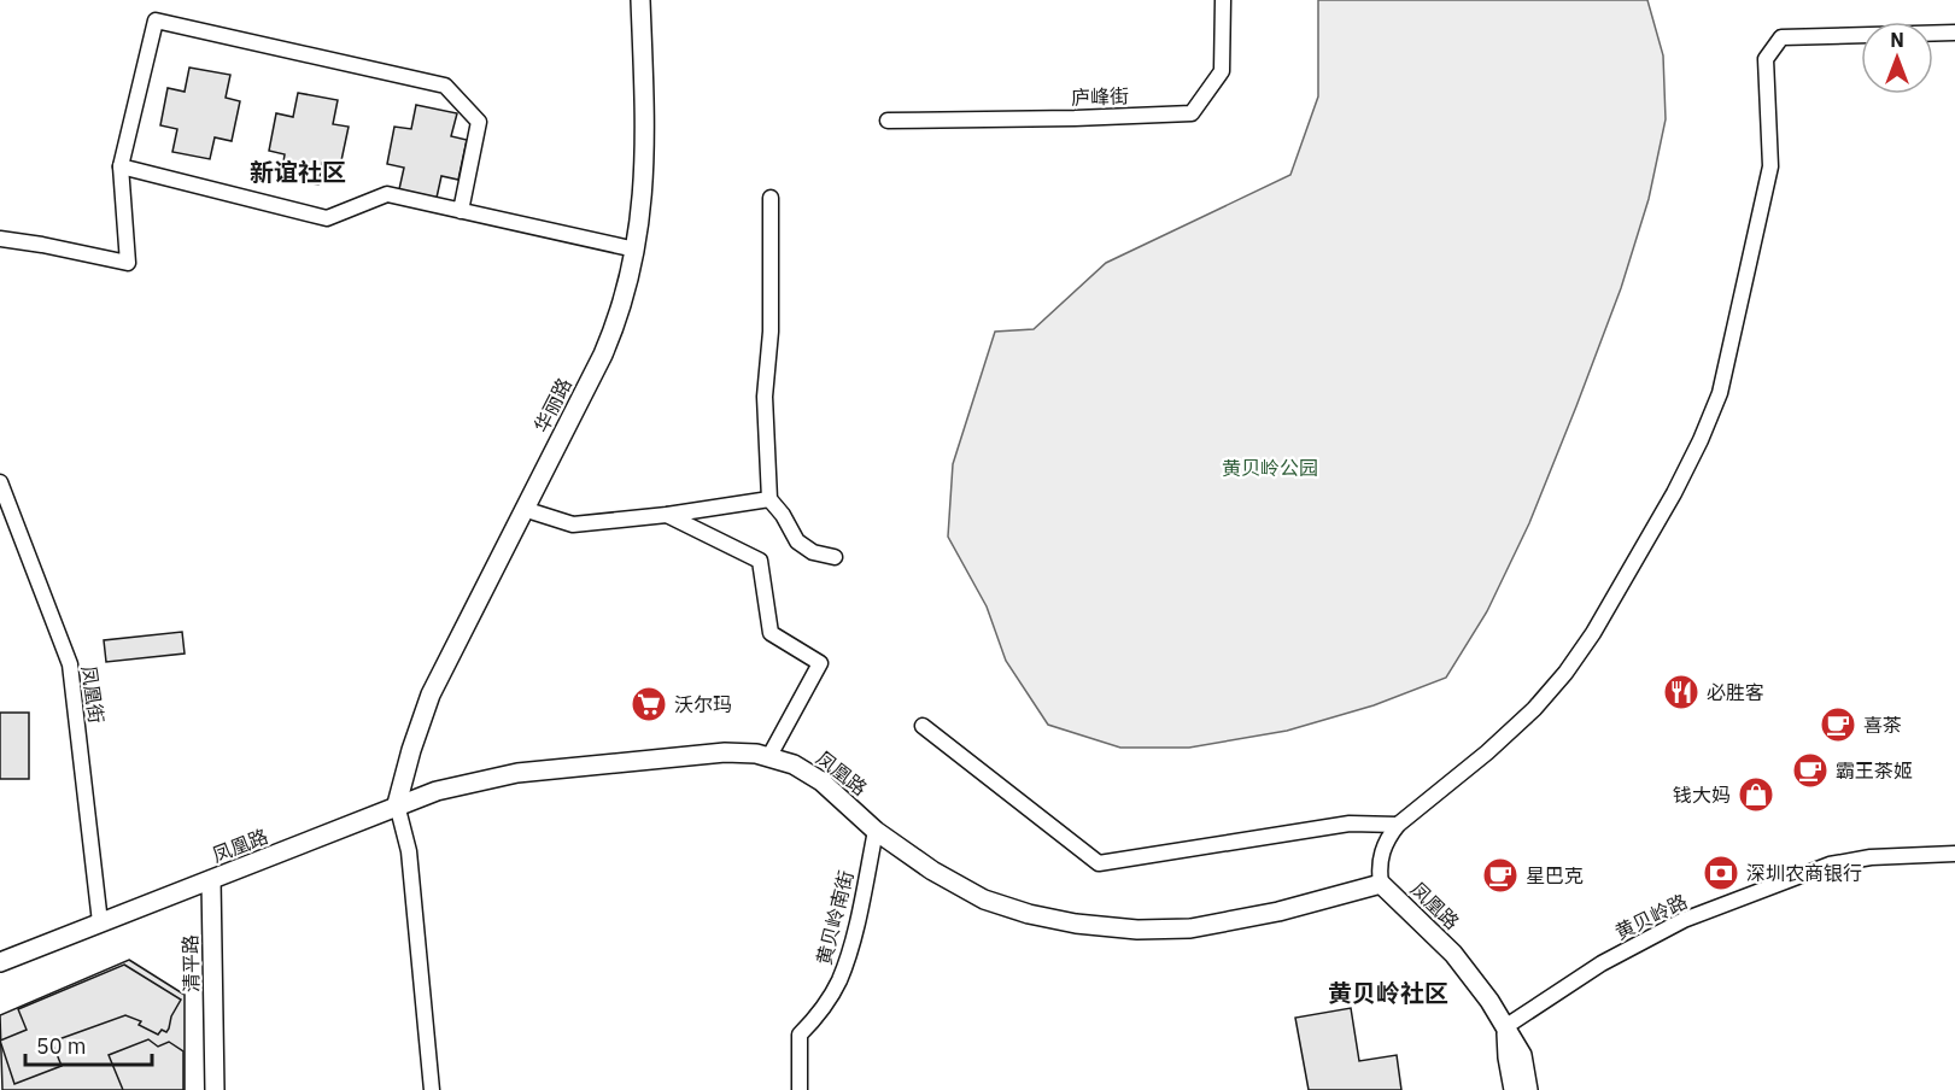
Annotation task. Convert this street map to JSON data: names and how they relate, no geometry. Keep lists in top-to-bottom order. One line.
{"streets":{"street":["庐峰街","华丽路","凤凰街","凤凰路","黄贝岭路","黄贝岭南街","清平路"]},"crossings":[["华丽路","凤凰路"],["凤凰街","凤凰路"],["凤凰路","黄贝岭路"],["凤凰路","黄贝岭南街"],["凤凰路","清平路"]],"districts":["新谊社区","黄贝岭社区"],"parks":["黄贝岭公园"],"places":{"restaurant":["必胜客"],"supermarket":["沃尔玛"],"cafe":["喜茶","霸王茶姬","星巴克"],"shop":["钱大妈"],"bank":["深圳农商银行"]},"scale_bar":"50 m","north":"top"}
